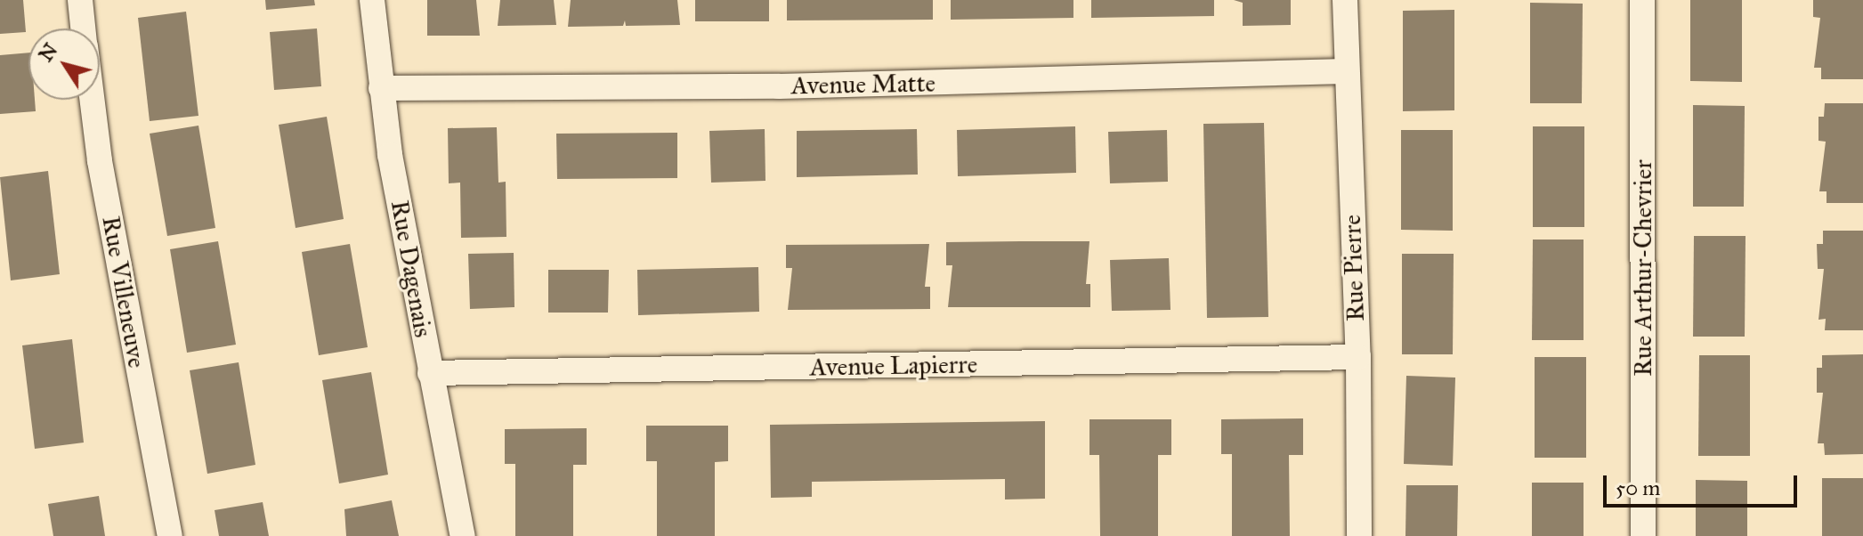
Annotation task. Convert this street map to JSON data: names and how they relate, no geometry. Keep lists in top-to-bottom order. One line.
{"streets":{"street":["Avenue Matte","Rue Pierre","Rue Arthur-Chevrier","Rue Dagenais","Rue Villeneuve","Avenue Lapierre"]},"crossings":[["Avenue Matte","Rue Pierre"],["Avenue Matte","Rue Dagenais"],["Rue Pierre","Avenue Lapierre"],["Rue Dagenais","Avenue Lapierre"]],"scale_bar":"50 m","north":"top left"}
